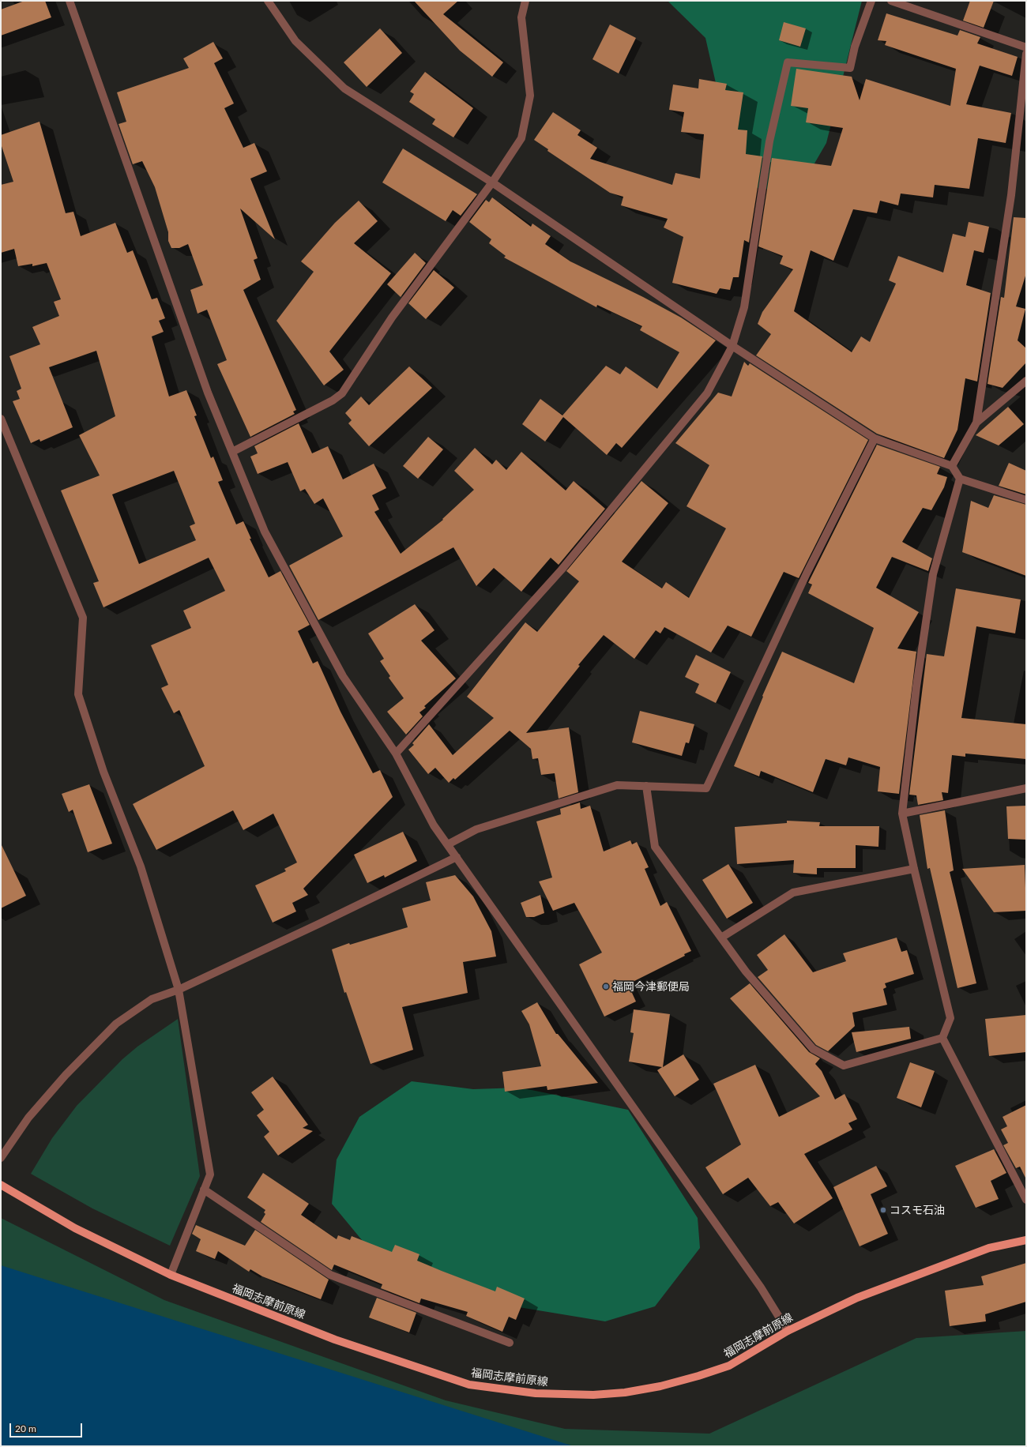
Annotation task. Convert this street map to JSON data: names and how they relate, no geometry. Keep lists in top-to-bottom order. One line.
{"streets":{"main road":["福岡志摩前原線"]},"places":["福岡今津郵便局","コスモ石油"],"scale_bar":"20 m"}
